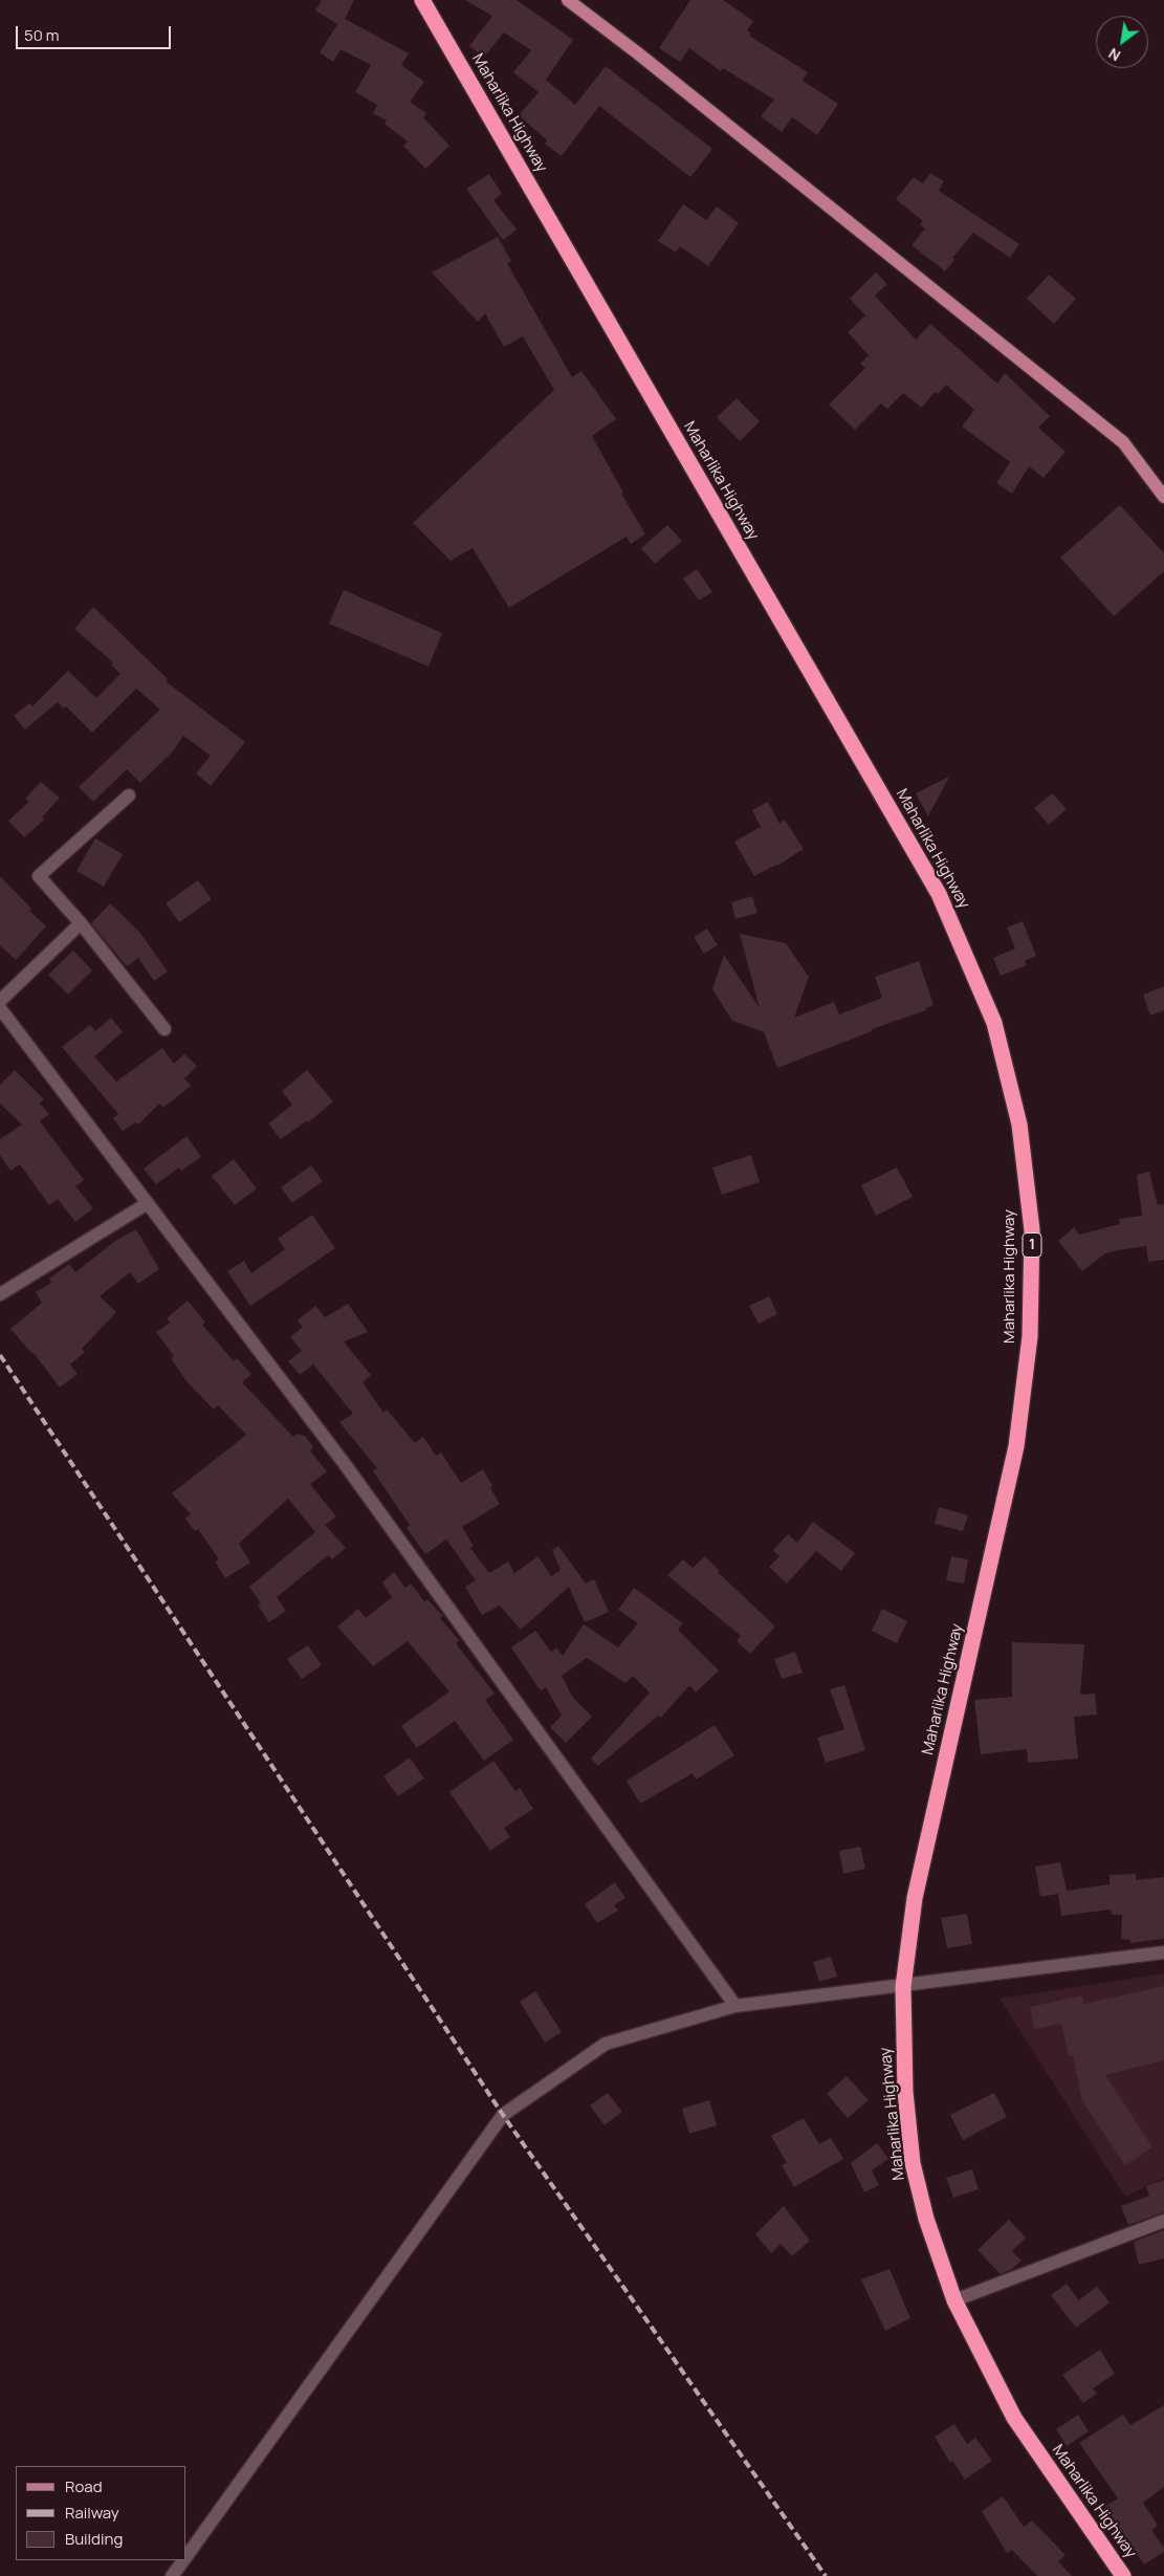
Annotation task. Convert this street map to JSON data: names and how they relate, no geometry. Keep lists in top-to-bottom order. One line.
{"streets":{"highway":["Maharlika Highway","1"]},"legend":["Road","Railway","Building"],"scale_bar":"50 m","north":"bottom left"}
